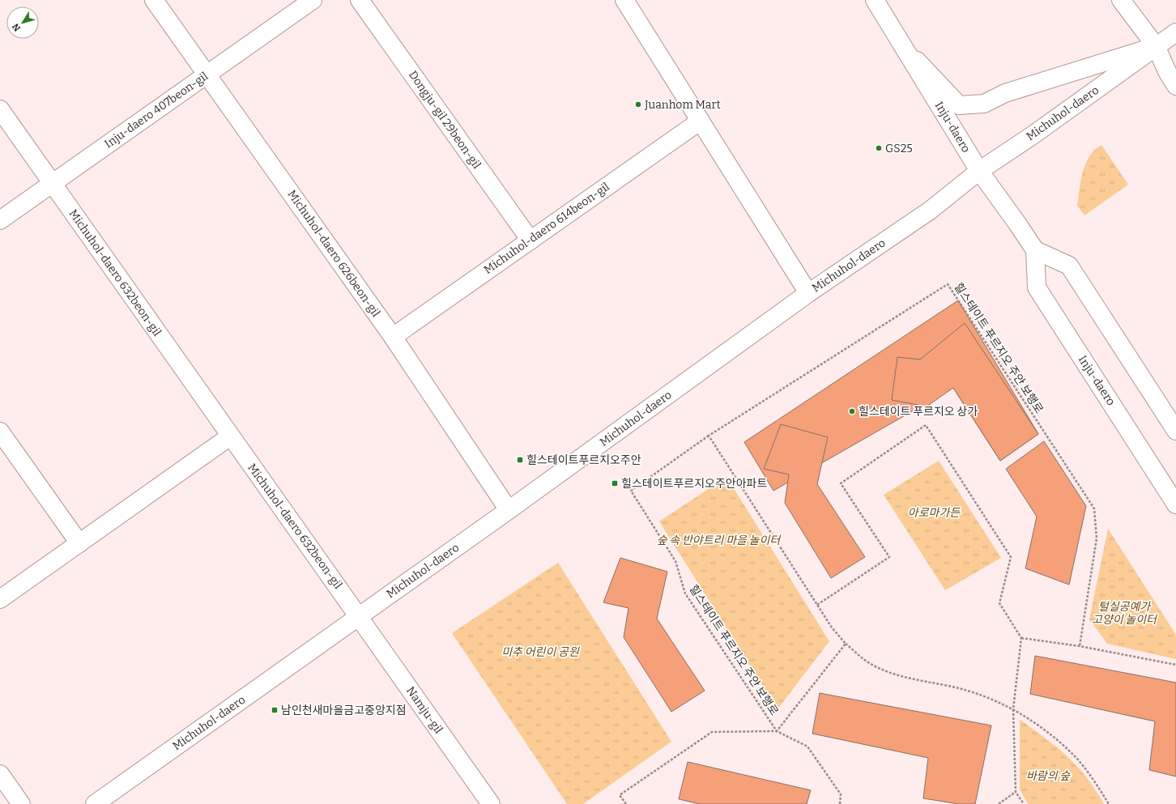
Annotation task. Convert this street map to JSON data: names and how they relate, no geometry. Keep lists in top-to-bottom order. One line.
{"streets":{"main road":["Inju-daero 407beon-gil","Michuhol-daero","Dongju-gil 29beon-gil","Inju-daero","Michuhol-daero 614beon-gil","Michuhol-daero 626beon-gil","Michuhol-daero 632beon-gil","Namju-gil"],"path":["힐스테이트 푸르지오 주안 보행로"]},"crossings":[["Inju-daero 407beon-gil","Michuhol-daero 626beon-gil"],["Inju-daero 407beon-gil","Michuhol-daero 632beon-gil"],["Michuhol-daero","Inju-daero"],["Michuhol-daero","Michuhol-daero 626beon-gil"],["Michuhol-daero","Michuhol-daero 632beon-gil"],["Michuhol-daero","Namju-gil"],["Dongju-gil 29beon-gil","Michuhol-daero 614beon-gil"],["Michuhol-daero 614beon-gil","Michuhol-daero 626beon-gil"],["Michuhol-daero 632beon-gil","Namju-gil"]],"parks":["아로마가든","숲 속 반야트리 마을 놀이터","털실공예가 고양이 놀이터","미추 어린이 공원","바람의 숲"],"places":{"other":["Juanhom Mart","GS25","힐스테이트 푸르지오 상가"],"transit":["힐스테이트푸르지오주안","힐스테이트푸르지오주안아파트","남인천새마을금고중앙지점"]},"north":"bottom left"}
